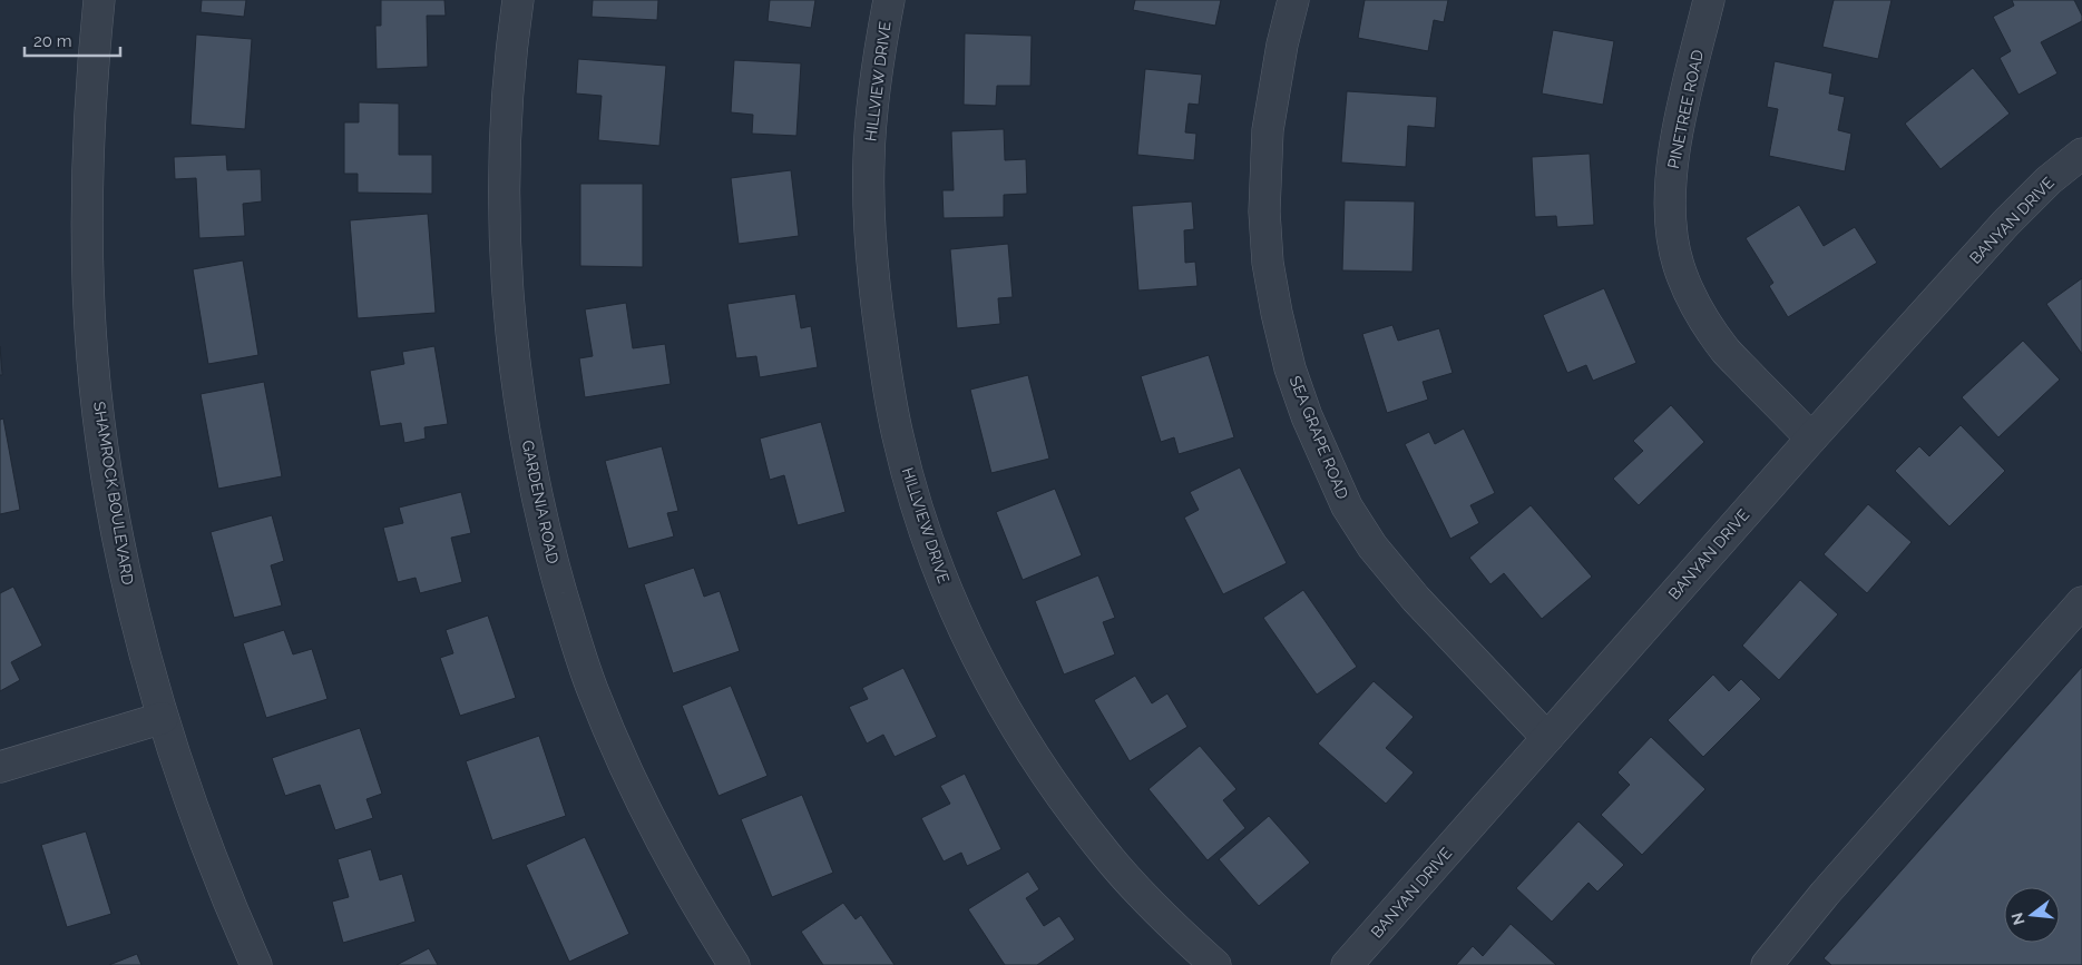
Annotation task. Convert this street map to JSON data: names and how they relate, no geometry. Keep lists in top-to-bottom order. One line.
{"streets":{"street":["HILLVIEW DRIVE","PINETREE ROAD","BANYAN DRIVE","SEA GRAPE ROAD","SHAMROCK BOULEVARD","GARDENIA ROAD"]},"crossings":[["PINETREE ROAD","BANYAN DRIVE"],["BANYAN DRIVE","SEA GRAPE ROAD"]],"scale_bar":"20 m","north":"left"}
